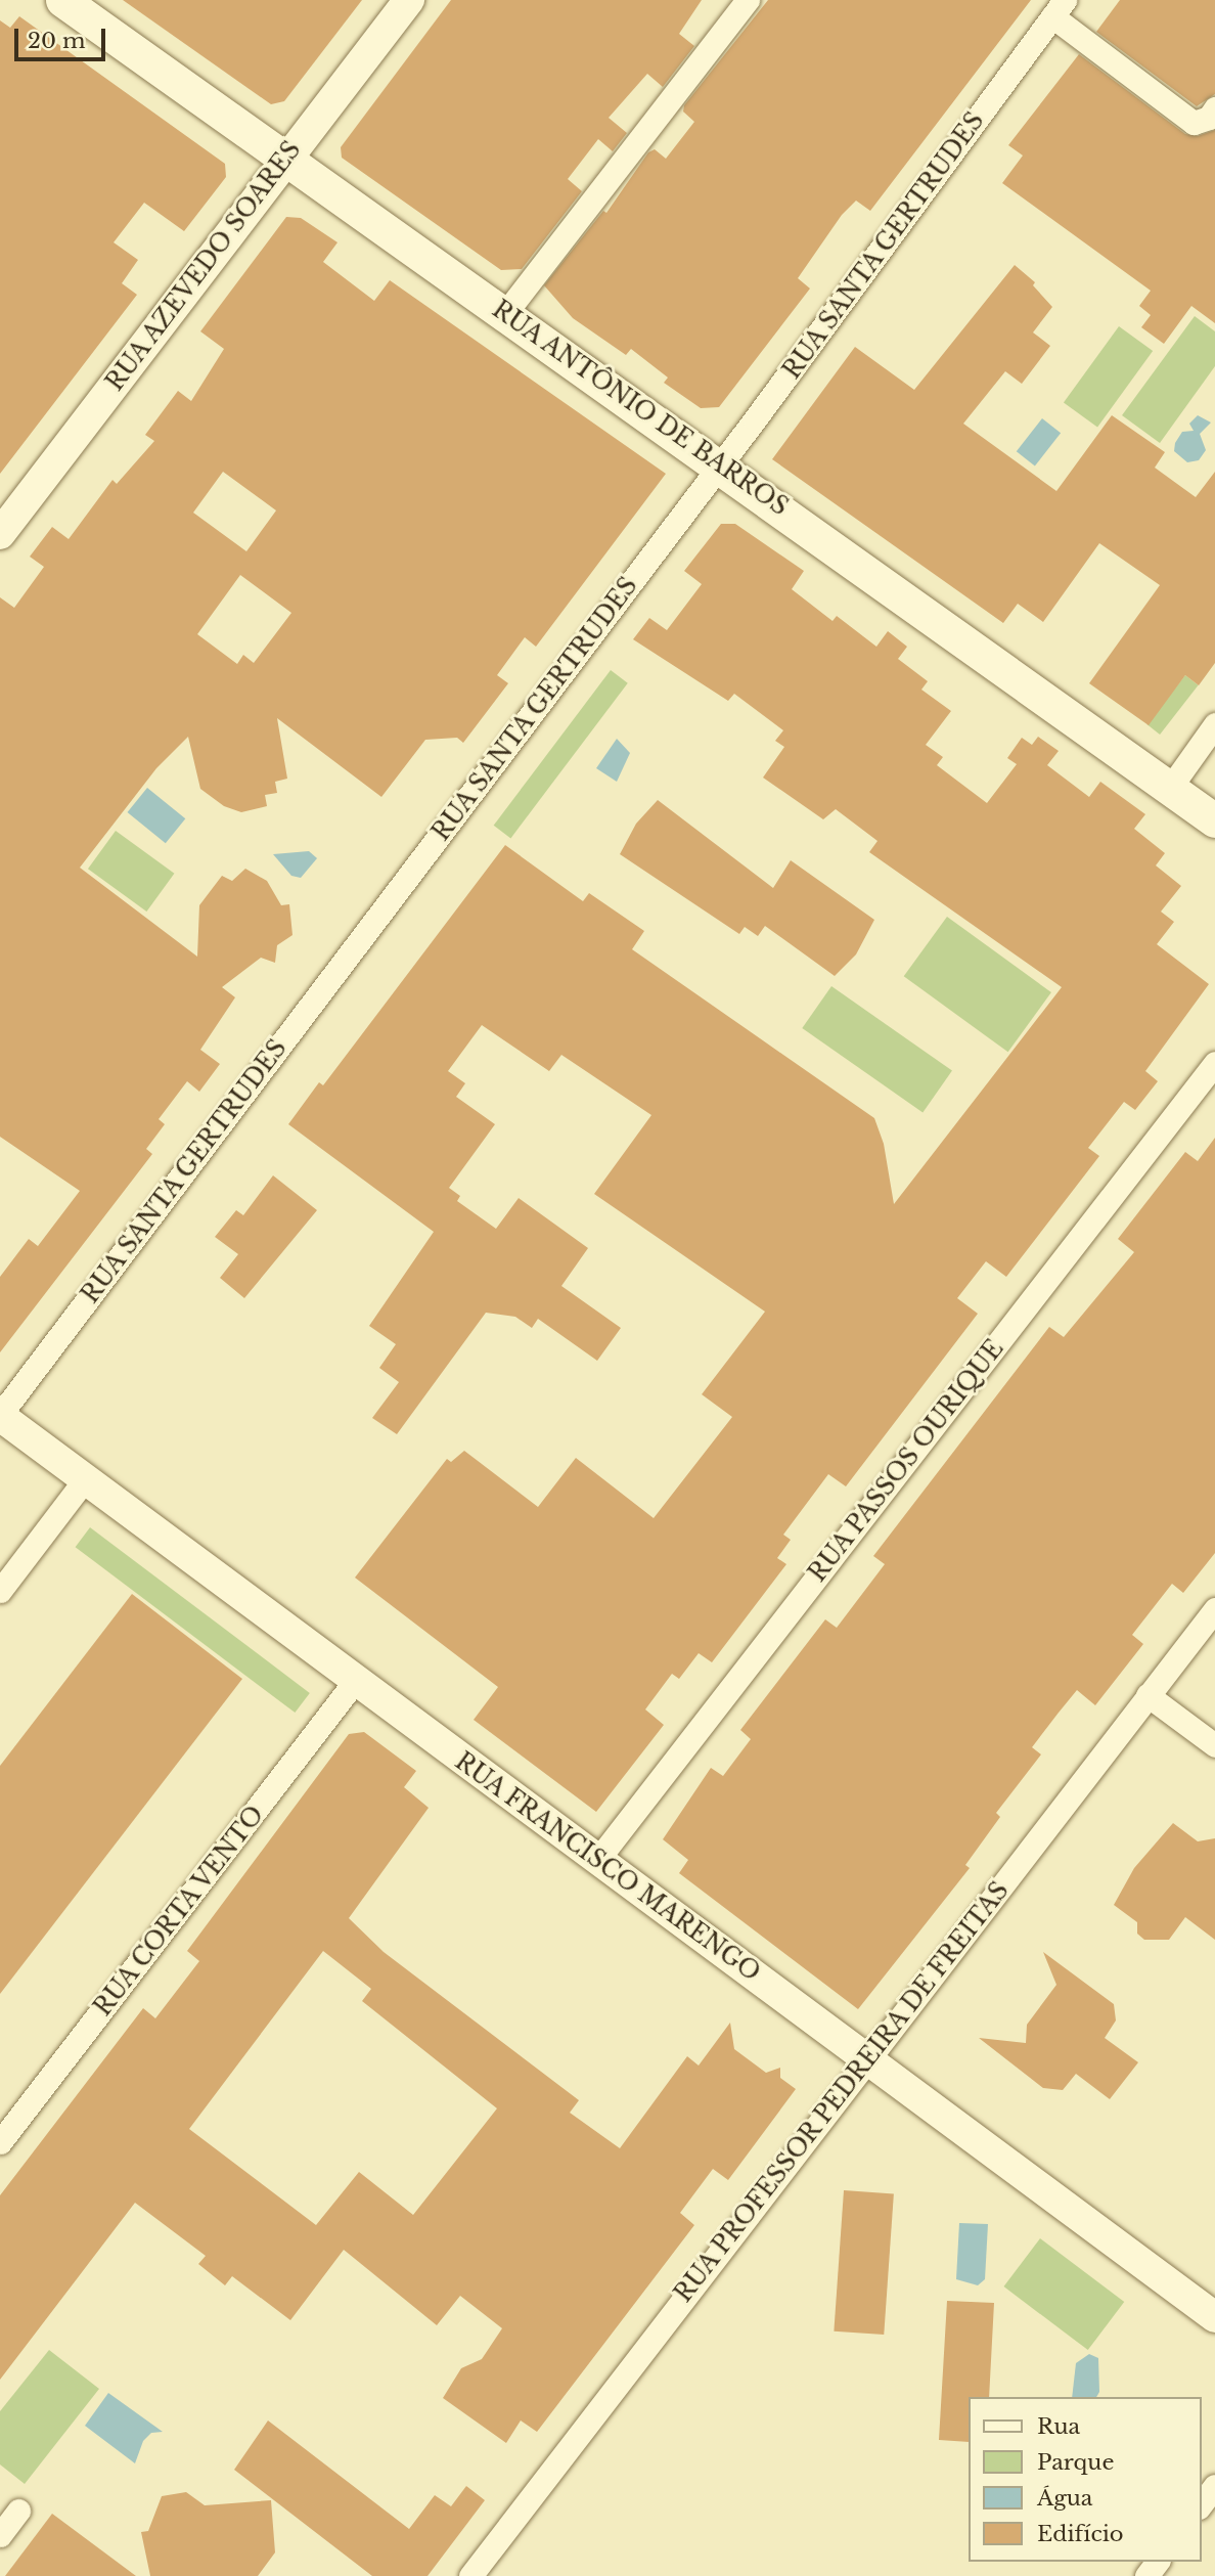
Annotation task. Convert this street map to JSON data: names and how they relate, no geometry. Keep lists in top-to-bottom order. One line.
{"streets":{"main road":["RUA ANTÔNIO DE BARROS"],"street":["RUA SANTA GERTRUDES","RUA AZEVEDO SOARES","RUA PASSOS OURIQUE","RUA FRANCISCO MARENGO","RUA CORTA VENTO","RUA PROFESSOR PEDREIRA DE FREITAS"]},"crossings":[["RUA SANTA GERTRUDES","RUA ANTÔNIO DE BARROS"],["RUA SANTA GERTRUDES","RUA FRANCISCO MARENGO"],["RUA AZEVEDO SOARES","RUA ANTÔNIO DE BARROS"],["RUA PASSOS OURIQUE","RUA FRANCISCO MARENGO"],["RUA FRANCISCO MARENGO","RUA CORTA VENTO"],["RUA FRANCISCO MARENGO","RUA PROFESSOR PEDREIRA DE FREITAS"]],"legend":["Rua","Parque","Água","Edifício"],"scale_bar":"20 m"}
